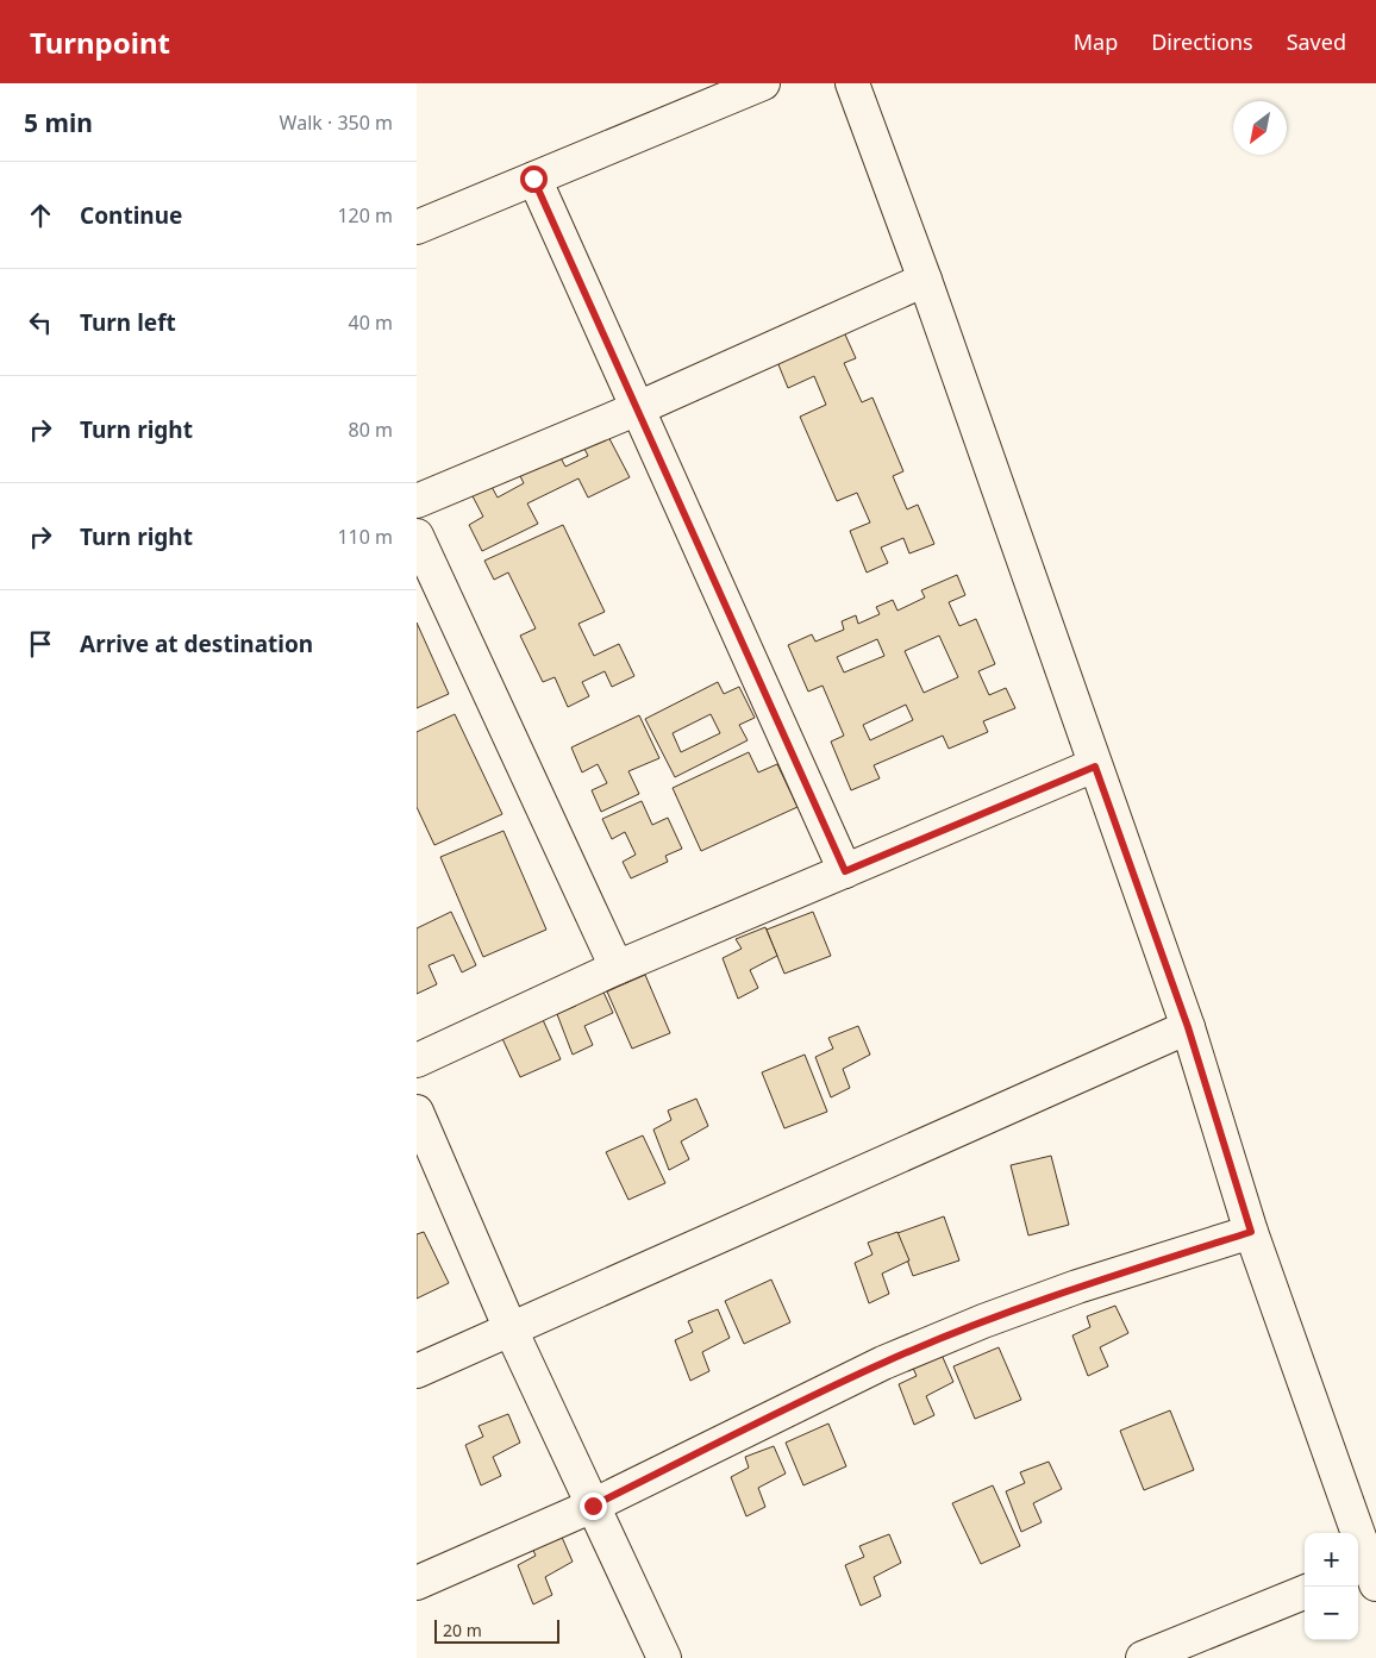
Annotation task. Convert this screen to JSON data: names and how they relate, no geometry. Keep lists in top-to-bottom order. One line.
{"scale_bar":"20 m","north":"bottom left","page":{"header":"Turnpoint","nav":["Map","Directions","Saved"],"heading":["5 min","Walk · 350 m"],"list":[["Continue","120 m"],["Turn left","40 m"],["Turn right","80 m"],["Turn right","110 m"],"Arrive at destination"],"map_buttons":["+","−"],"scale":"20 m"}}
